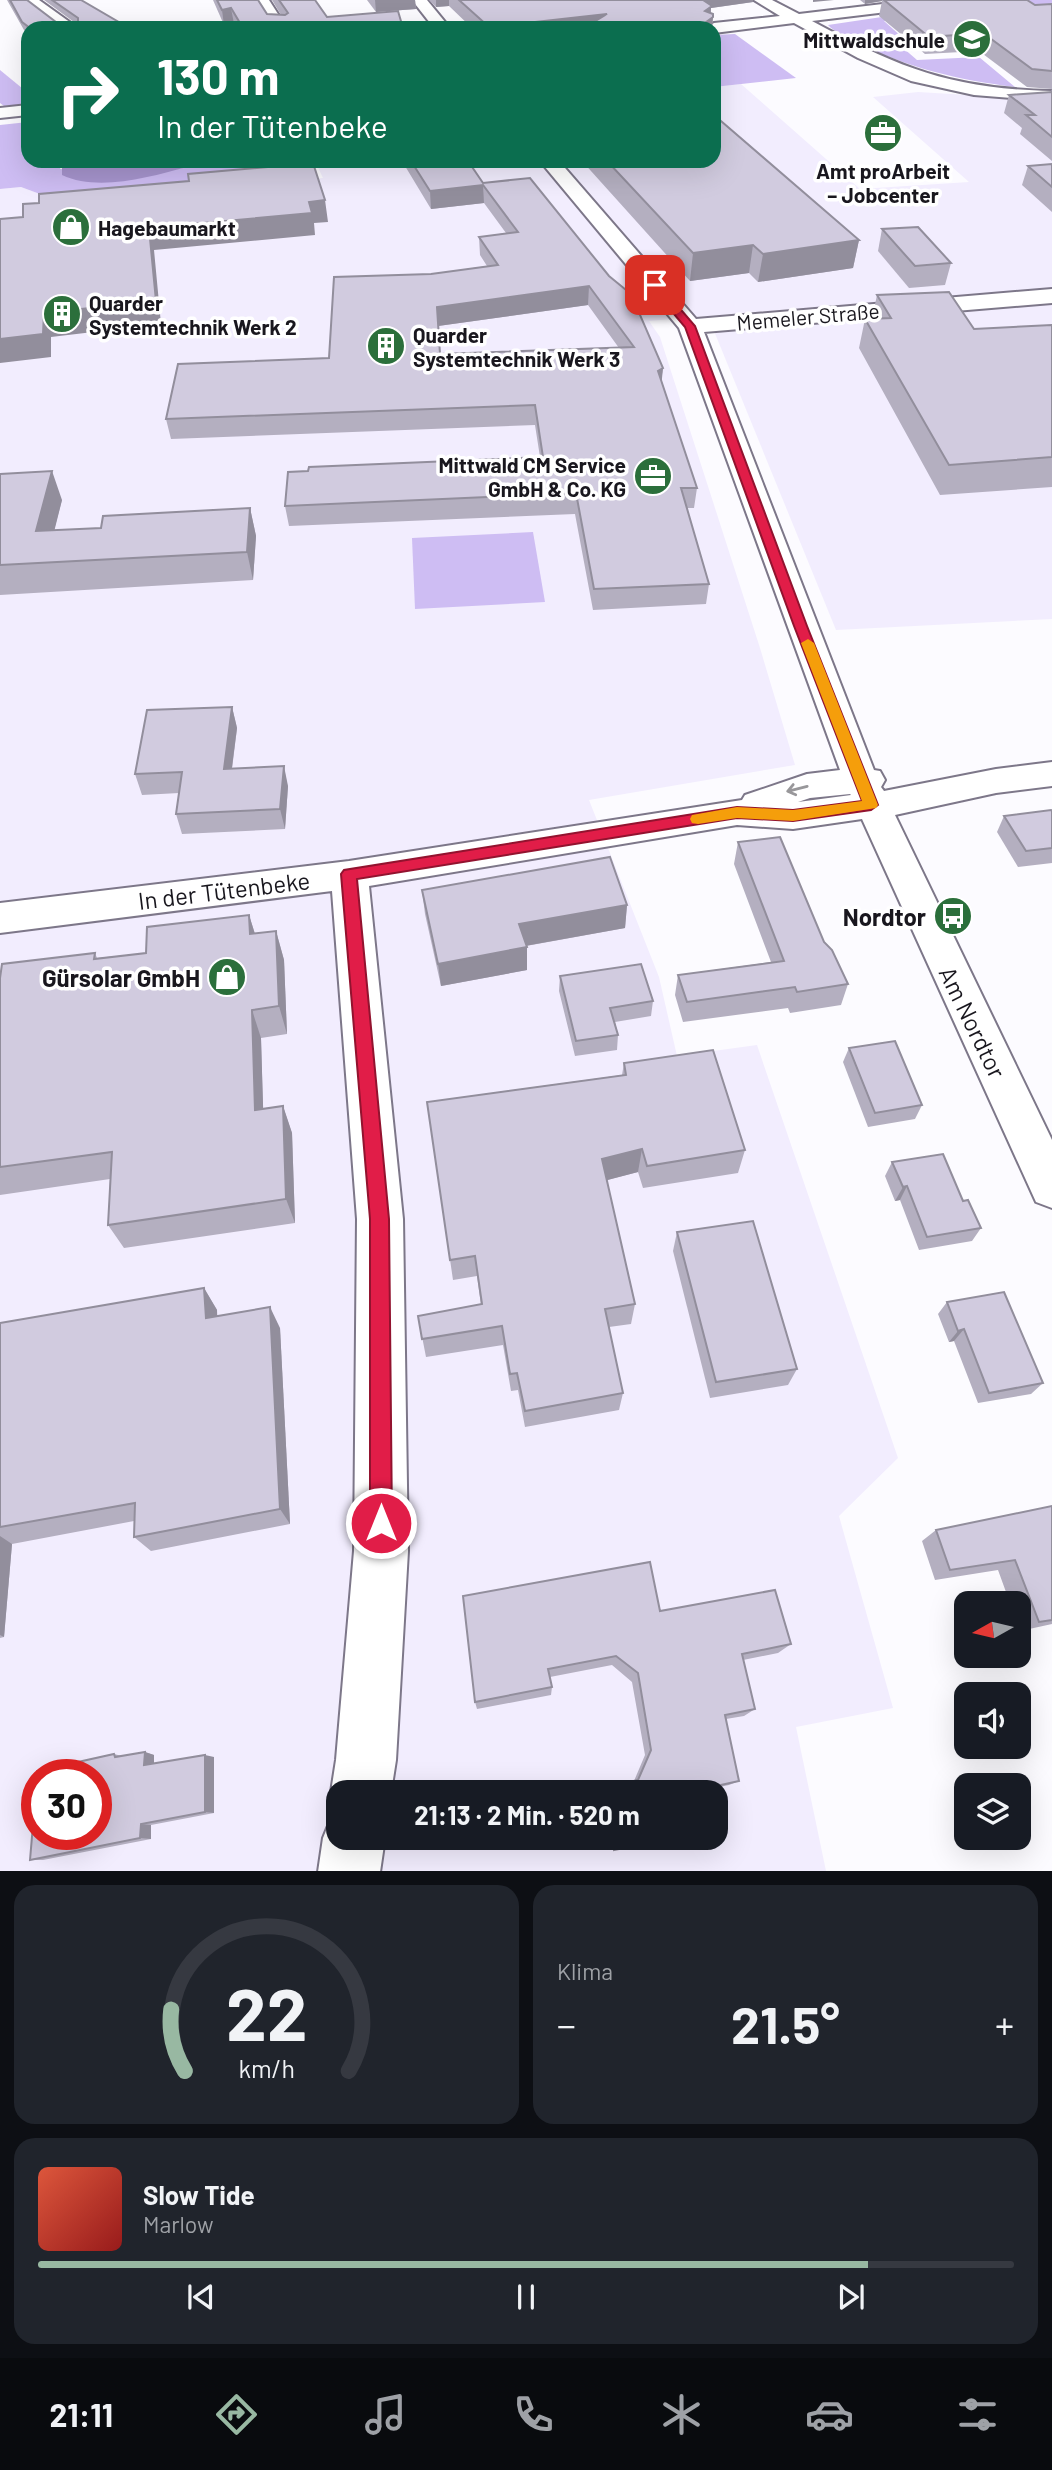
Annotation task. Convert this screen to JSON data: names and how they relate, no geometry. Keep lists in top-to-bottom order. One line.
{"streets":{"street":["Memeler Straße","In der Tütenbeke","Am Nordtor"]},"crossings":[["Memeler Straße","Am Nordtor"],["In der Tütenbeke","Am Nordtor"]],"places":{"school or university":["Mittwaldschule"],"office":["Amt proArbeit – Jobcenter","Mittwald CM Service GmbH & Co. KG"],"shop":["Hagebaumarkt","Gürsolar GmbH"],"building":["Quarder Systemtechnik Werk 2","Quarder Systemtechnik Werk 3"],"bus stop":["Nordtor"]},"north":"left","page":{"turn":["130 m","In der Tütenbeke"],"limit":"30","trip":"21:13 · 2 Min. · 520 m","tile":"Klima","heat":["−","21.5°","+"],"song":["Slow Tide","Marlow"],"tabs":"21:11","gauge":["22","km/h"]}}
